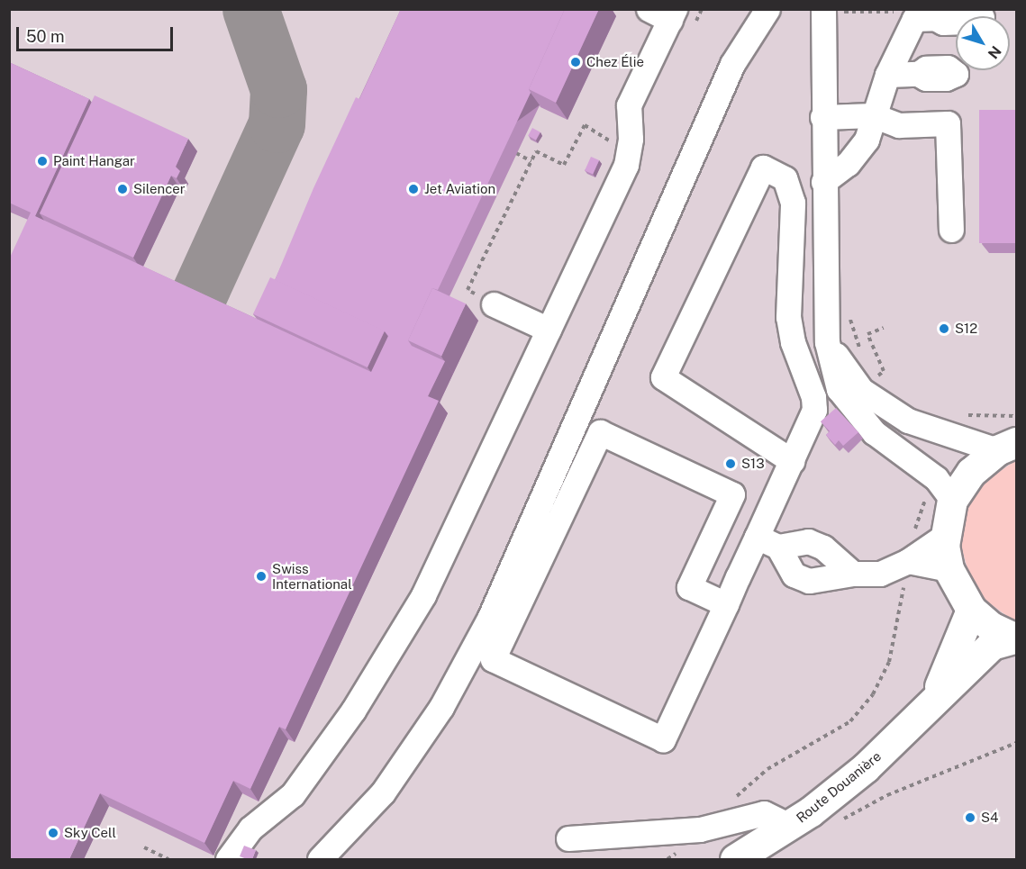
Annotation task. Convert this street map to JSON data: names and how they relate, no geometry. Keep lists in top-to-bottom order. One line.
{"streets":{"main road":["Route Douanière"]},"places":["Chez Élie","Paint Hangar","Silencer","Jet Aviation","S12","S13","Swiss International","S4","Sky Cell"],"scale_bar":"50 m","north":"bottom right"}
